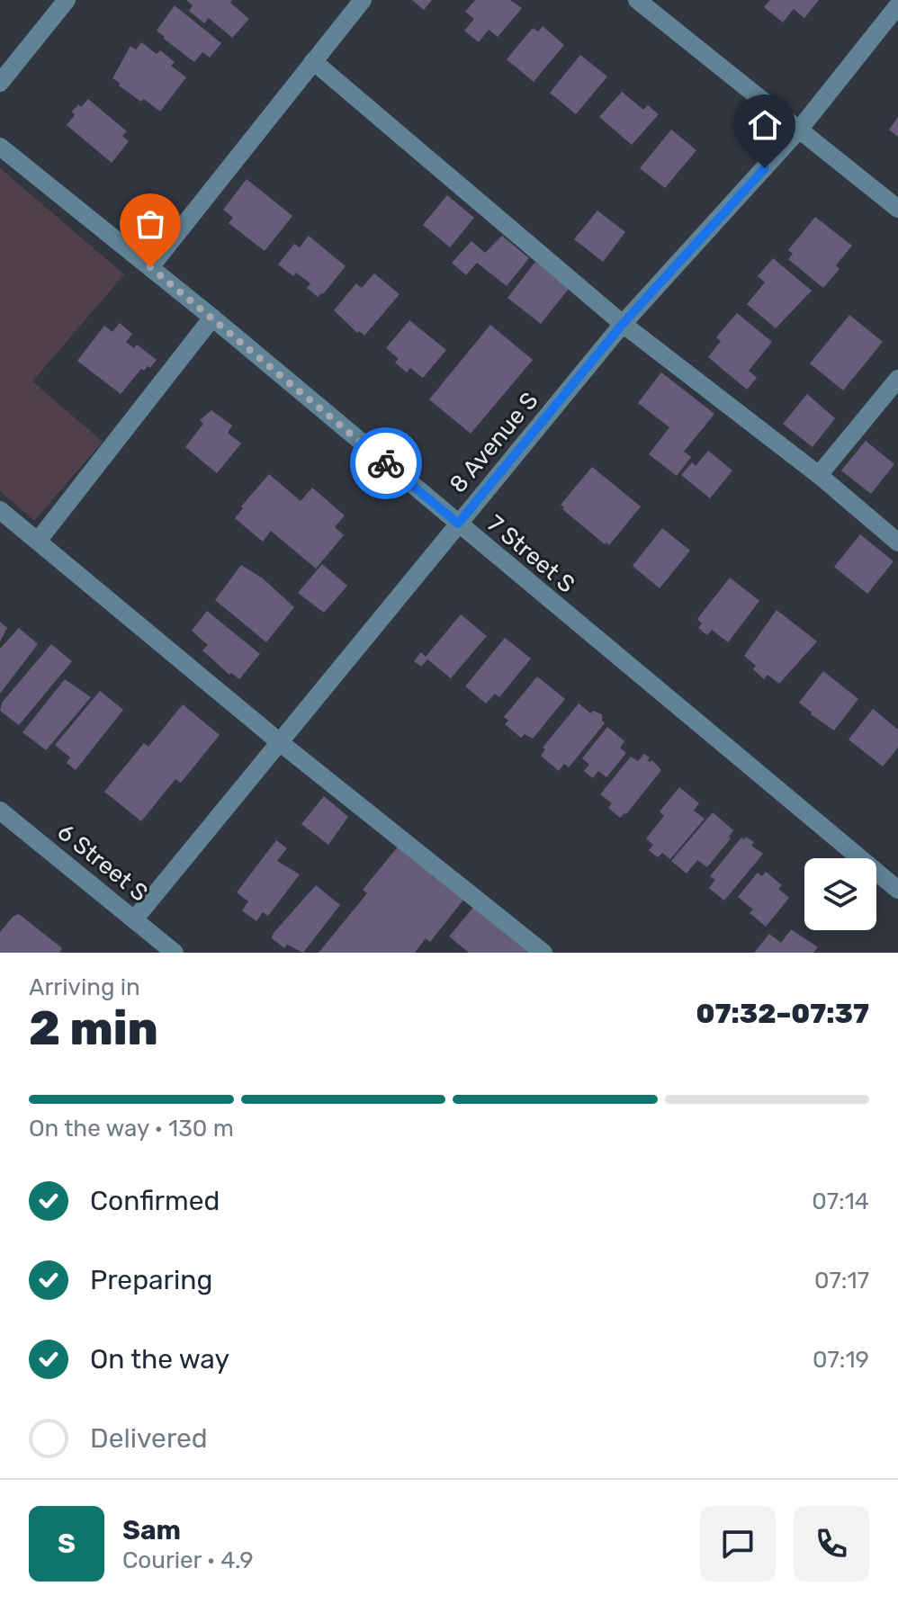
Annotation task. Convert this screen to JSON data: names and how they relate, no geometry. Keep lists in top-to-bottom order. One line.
{"streets":{"street":["8 Avenue S","7 Street S","6 Street S"]},"crossings":[["8 Avenue S","7 Street S"],["8 Avenue S","6 Street S"]],"page":{"heading":["2 min","Arriving in","07:32–07:37"],"panel":["Sam","Courier · 4.9"],"bar":"On the way · 130 m","list":[["Confirmed","07:14"],["Preparing","07:17"],["On the way","07:19"],"Delivered"],"round":"S"}}
